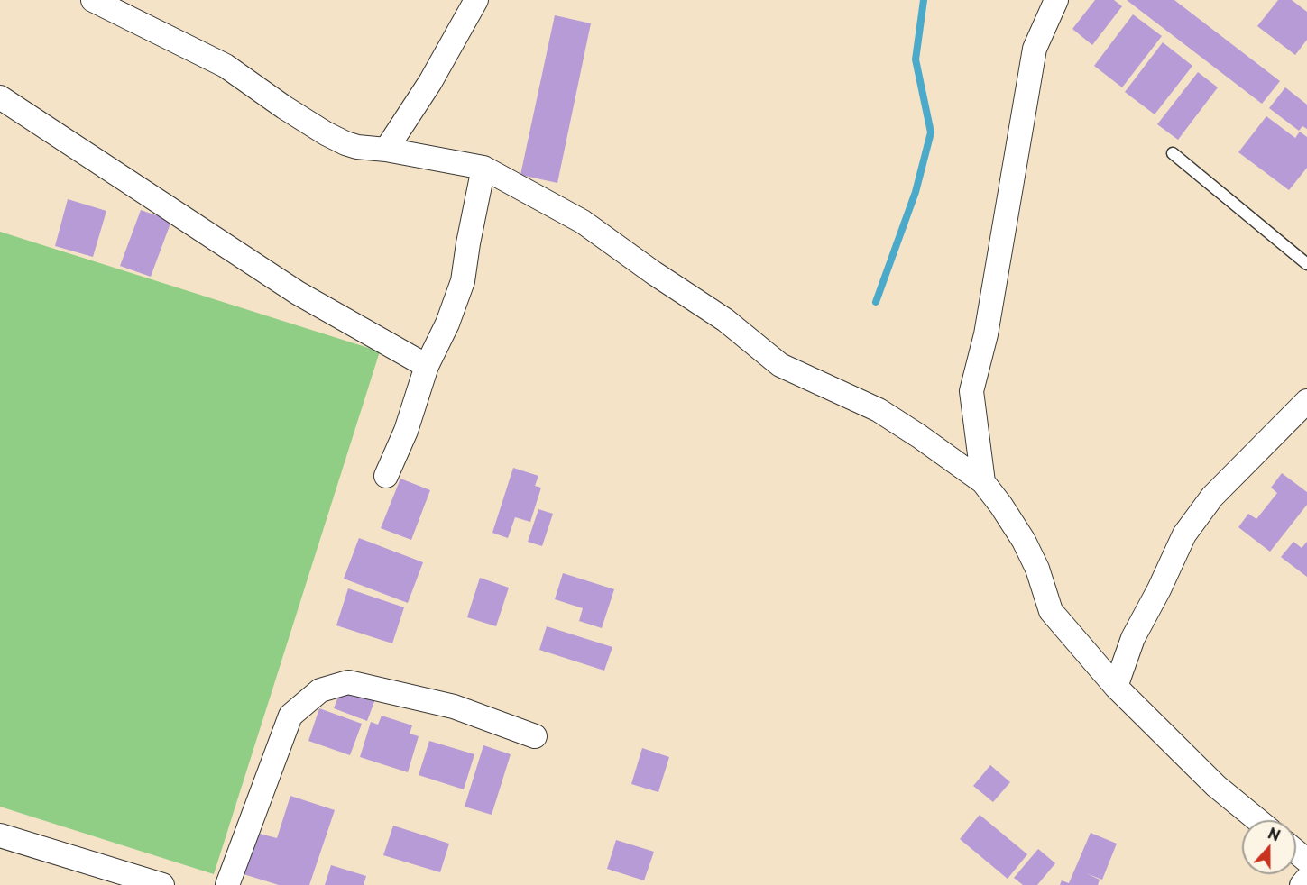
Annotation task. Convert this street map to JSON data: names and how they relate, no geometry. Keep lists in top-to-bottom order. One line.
{"north":"top"}
